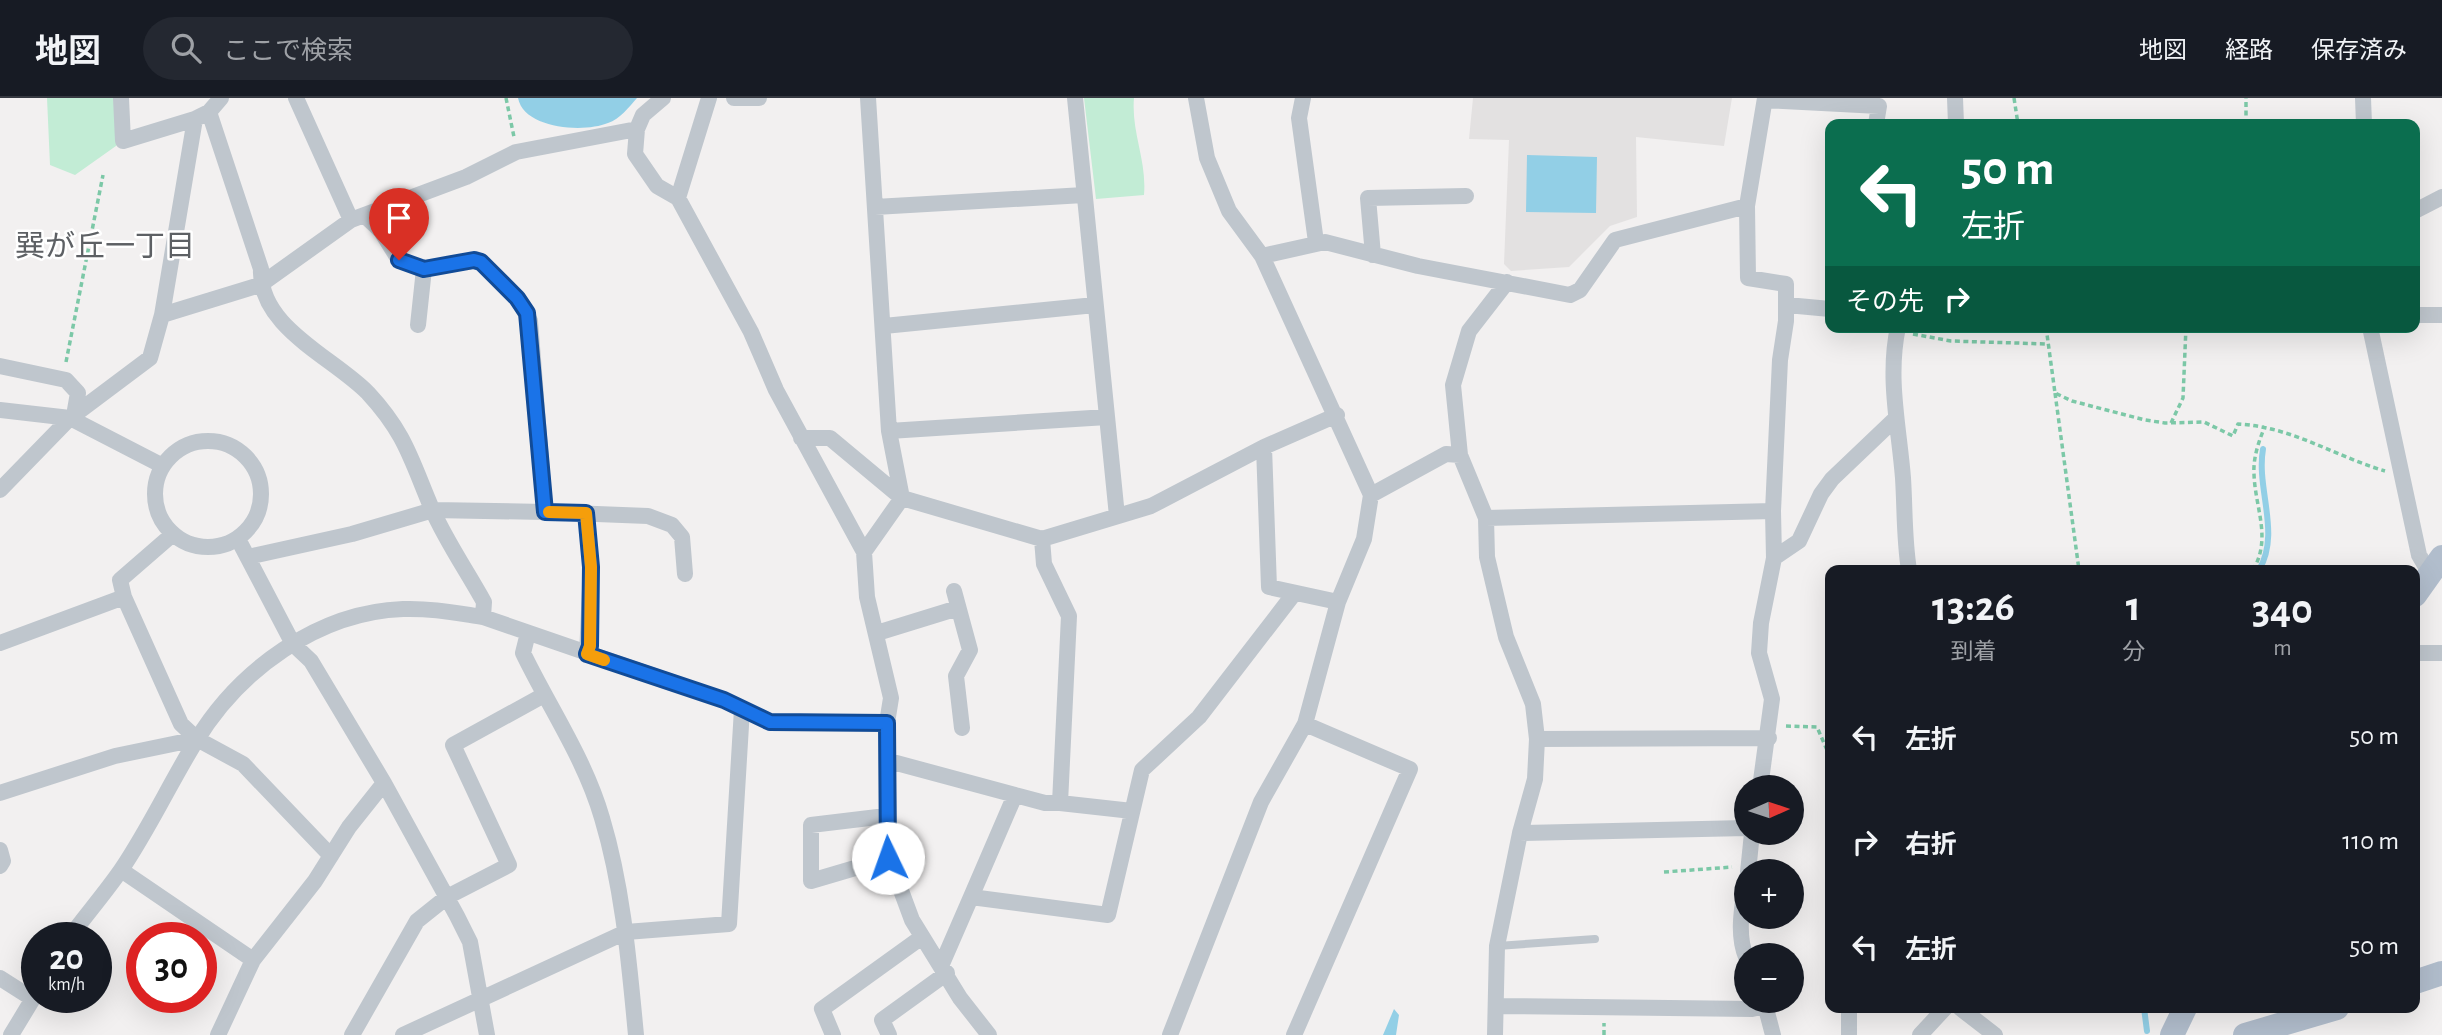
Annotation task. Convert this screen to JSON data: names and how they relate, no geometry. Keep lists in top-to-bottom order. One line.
{"districts":["巽が丘一丁目"],"north":"right","page":{"header":"地図","search":"ここで検索","nav":["地図","経路","保存済み"],"turn":["50 m","左折"],"then":"その先","eta":["13:26","到着","1","分","340","m"],"list":[{"name":"左折","value":"50 m"},{"name":"右折","value":"110 m"},{"name":"左折","value":"50 m"}],"map_buttons":["+","−"],"speed":"20 km/h","limit":"30"}}
